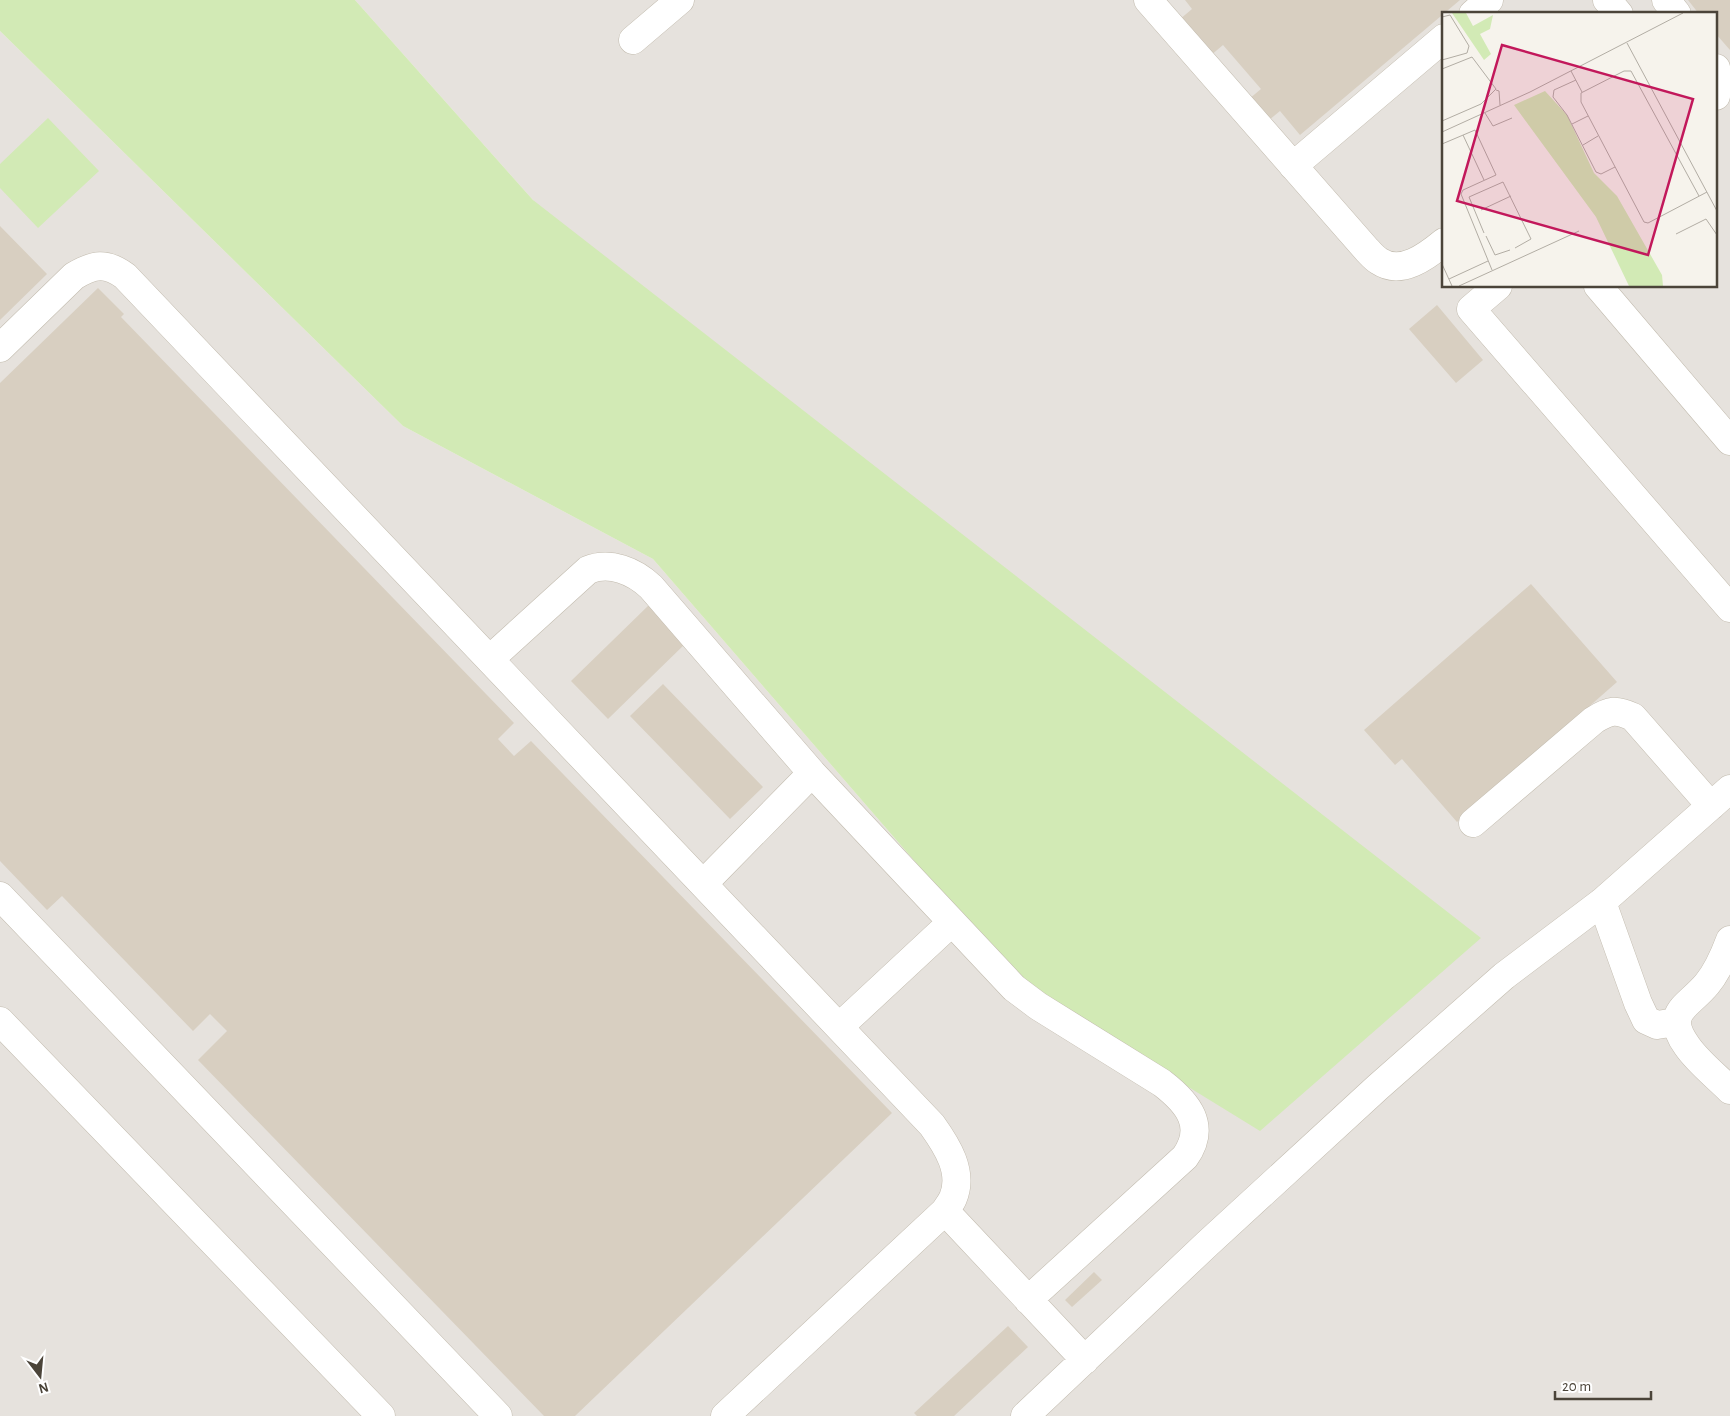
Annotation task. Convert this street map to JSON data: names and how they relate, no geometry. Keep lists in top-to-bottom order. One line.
{"scale_bar":"20 m","north":"bottom"}
